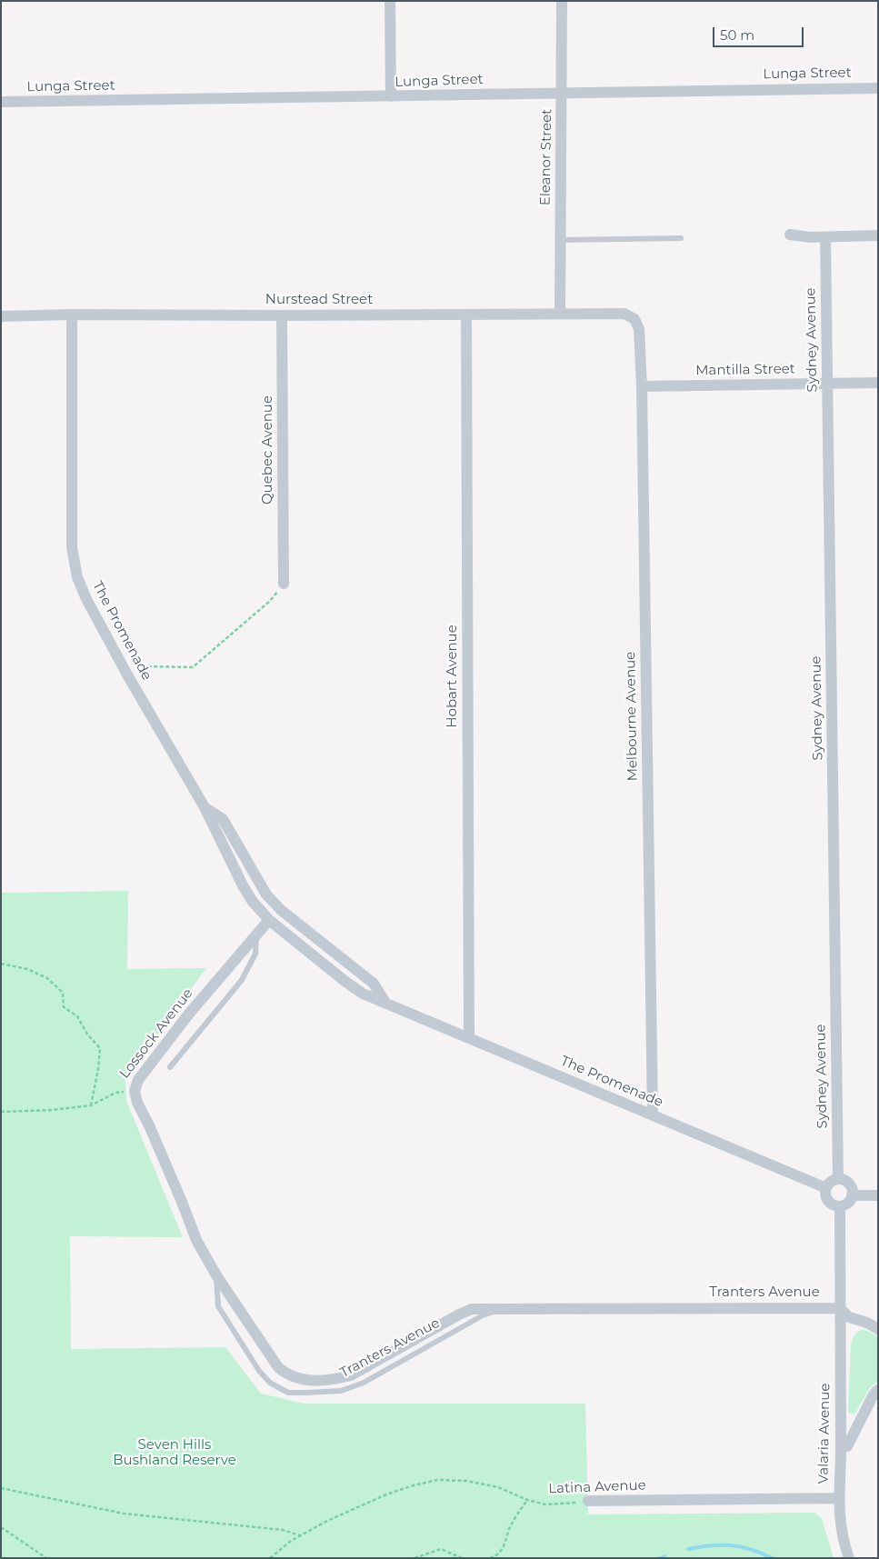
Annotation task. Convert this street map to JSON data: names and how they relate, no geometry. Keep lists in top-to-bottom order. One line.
{"streets":{"street":["Lunga Street","Eleanor Street","Nurstead Street","Sydney Avenue","Mantilla Street","Quebec Avenue","The Promenade","Hobart Avenue","Melbourne Avenue","Lossock Avenue","Tranters Avenue","Valaria Avenue","Latina Avenue"]},"crossings":[["Lunga Street","Eleanor Street"],["Eleanor Street","Nurstead Street"],["Nurstead Street","Quebec Avenue"],["Nurstead Street","The Promenade"],["Nurstead Street","Hobart Avenue"],["Nurstead Street","Melbourne Avenue"],["Sydney Avenue","Mantilla Street"],["Sydney Avenue","The Promenade"],["Mantilla Street","Melbourne Avenue"],["The Promenade","Hobart Avenue"],["The Promenade","Melbourne Avenue"],["The Promenade","Lossock Avenue"],["Lossock Avenue","Tranters Avenue"],["Tranters Avenue","Valaria Avenue"],["Valaria Avenue","Latina Avenue"]],"parks":["Seven Hills Bushland Reserve"],"scale_bar":"50 m"}
